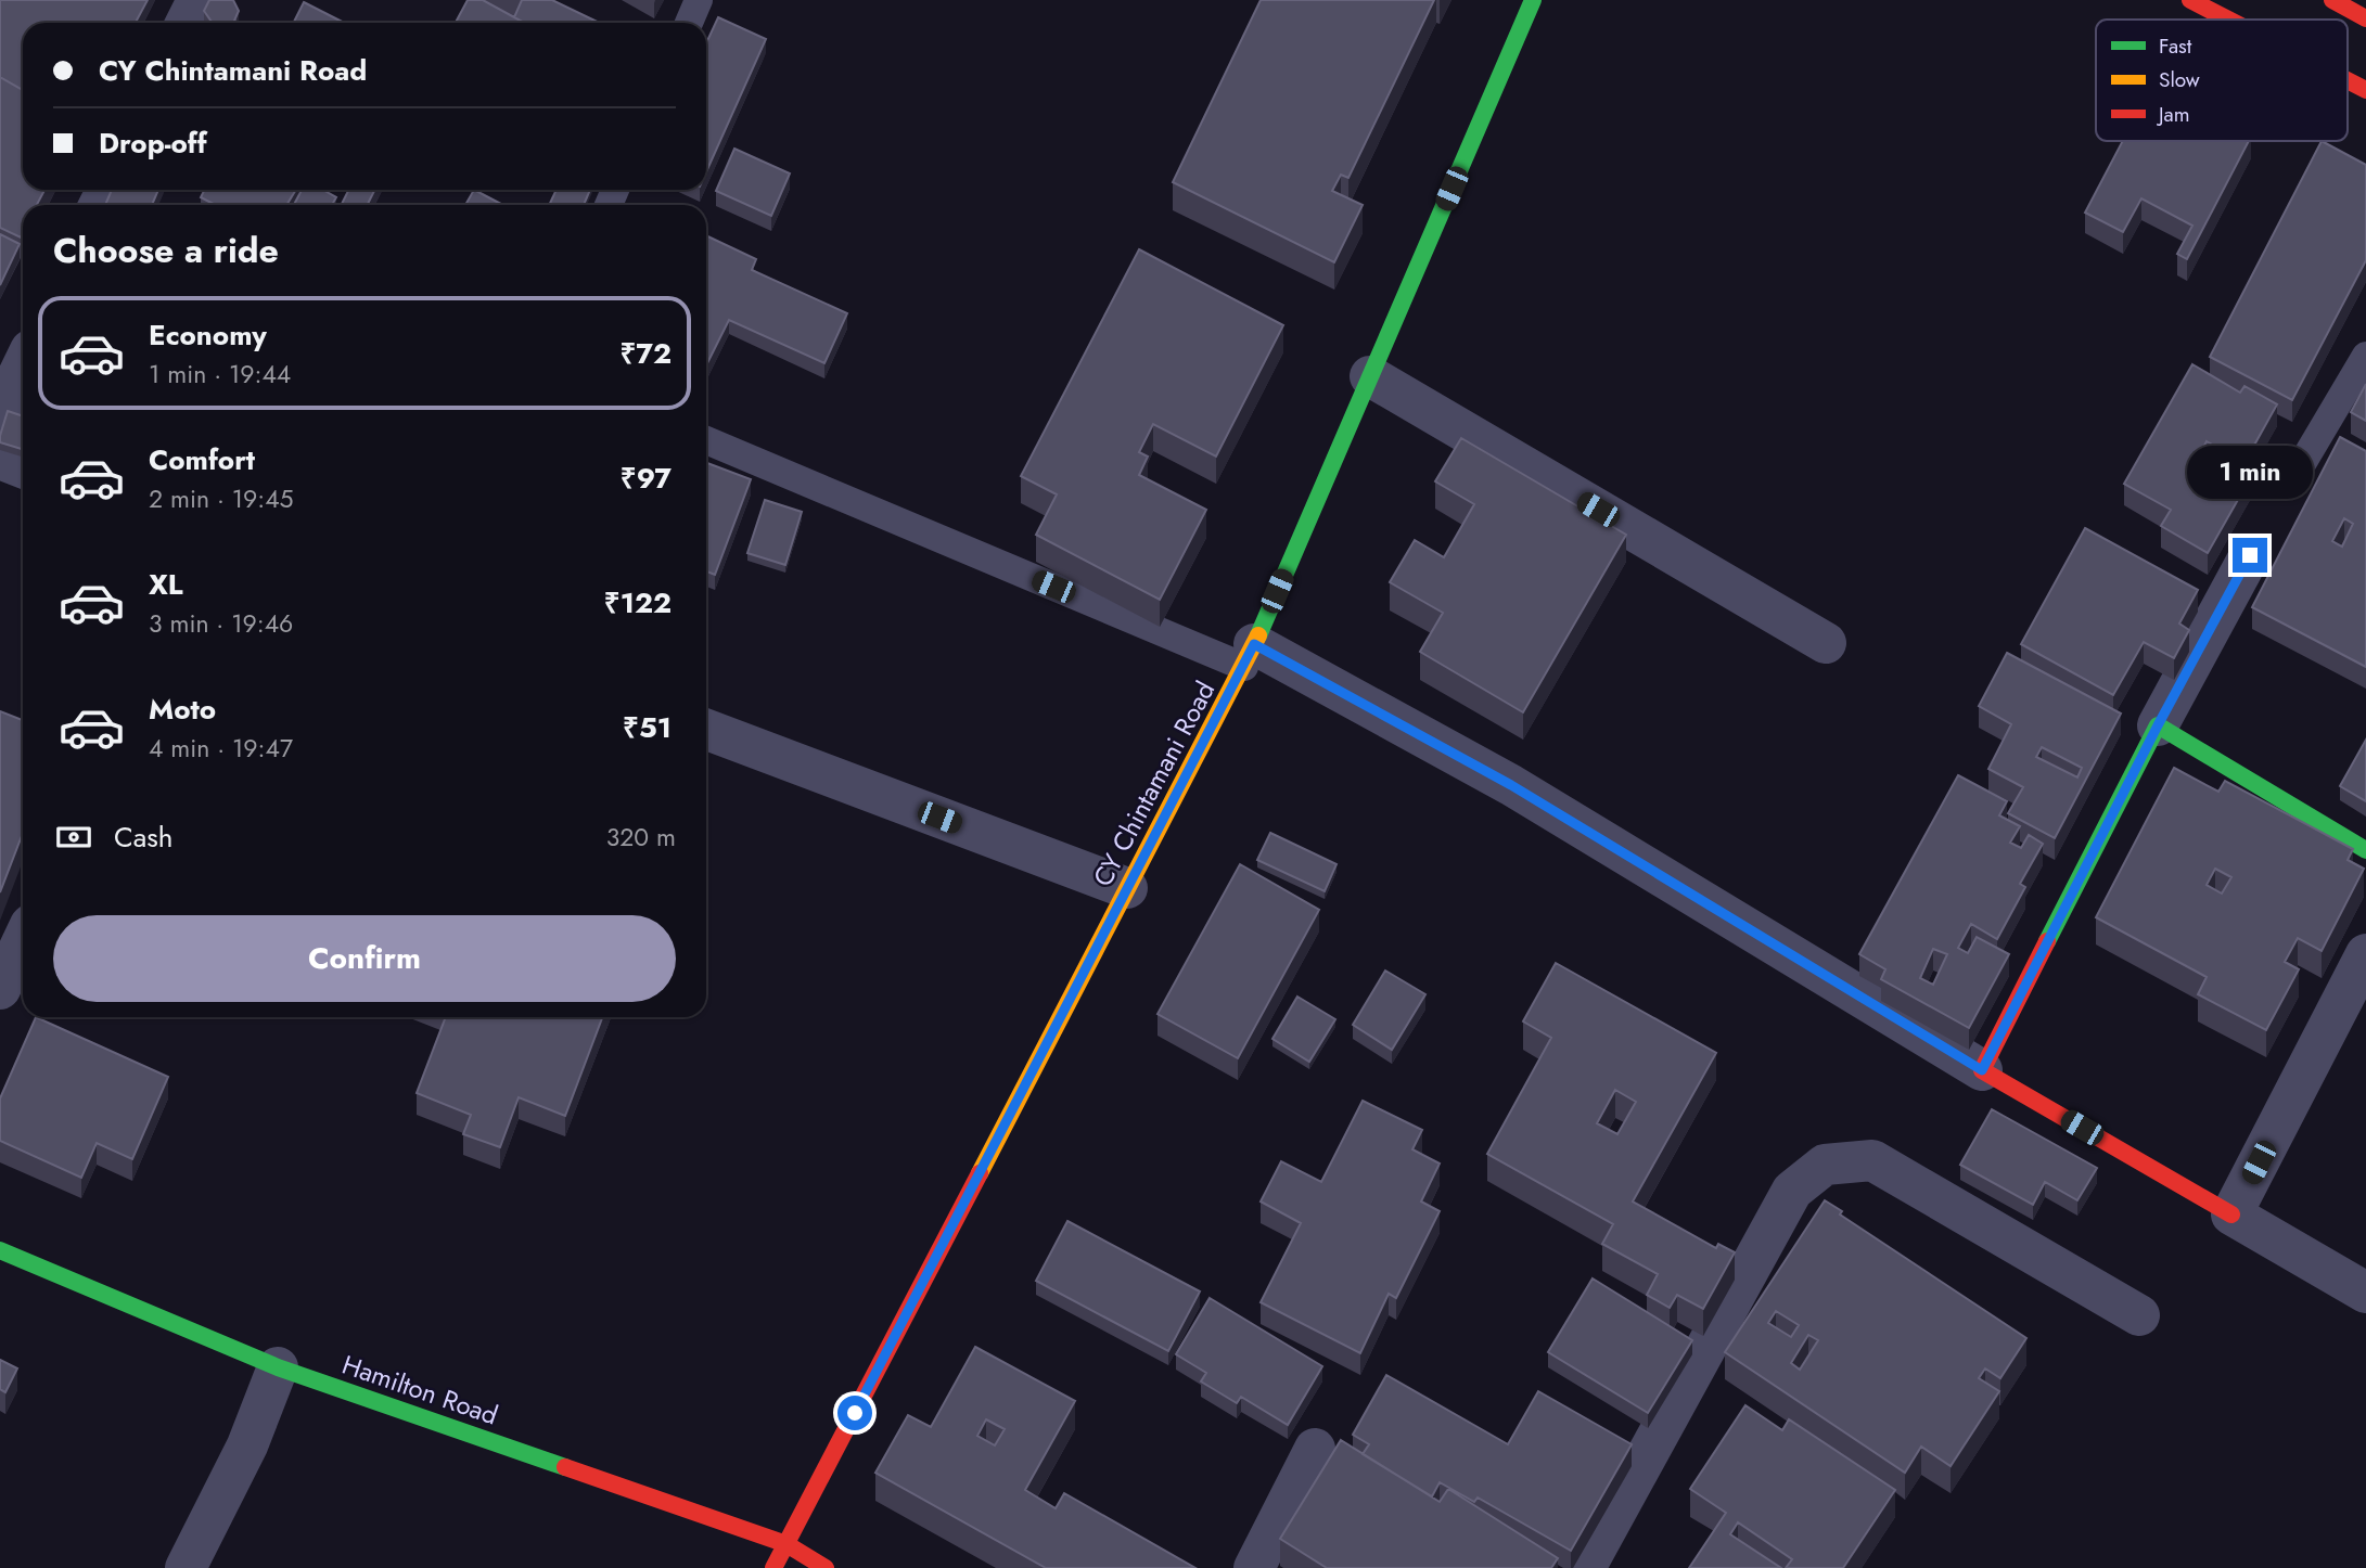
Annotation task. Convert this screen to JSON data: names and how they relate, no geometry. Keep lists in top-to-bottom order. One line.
{"streets":{"street":["CY Chintamani Road","Hamilton Road"]},"crossings":[["CY Chintamani Road","Hamilton Road"]],"legend":["Fast","Slow","Jam"],"page":{"banner":["CY Chintamani Road","Drop-off"],"heading":"Choose a ride","list":[{"name":"Economy","note":"1 min · 19:44","value":"₹72"},{"name":"Comfort","note":"2 min · 19:45","value":"₹97"},{"name":"XL","note":"3 min · 19:46","value":"₹122"},{"name":"Moto","note":"4 min · 19:47","value":"₹51"}],"bubble":"1 min","pay":["Cash","320 m"],"buttons":"Confirm"}}
